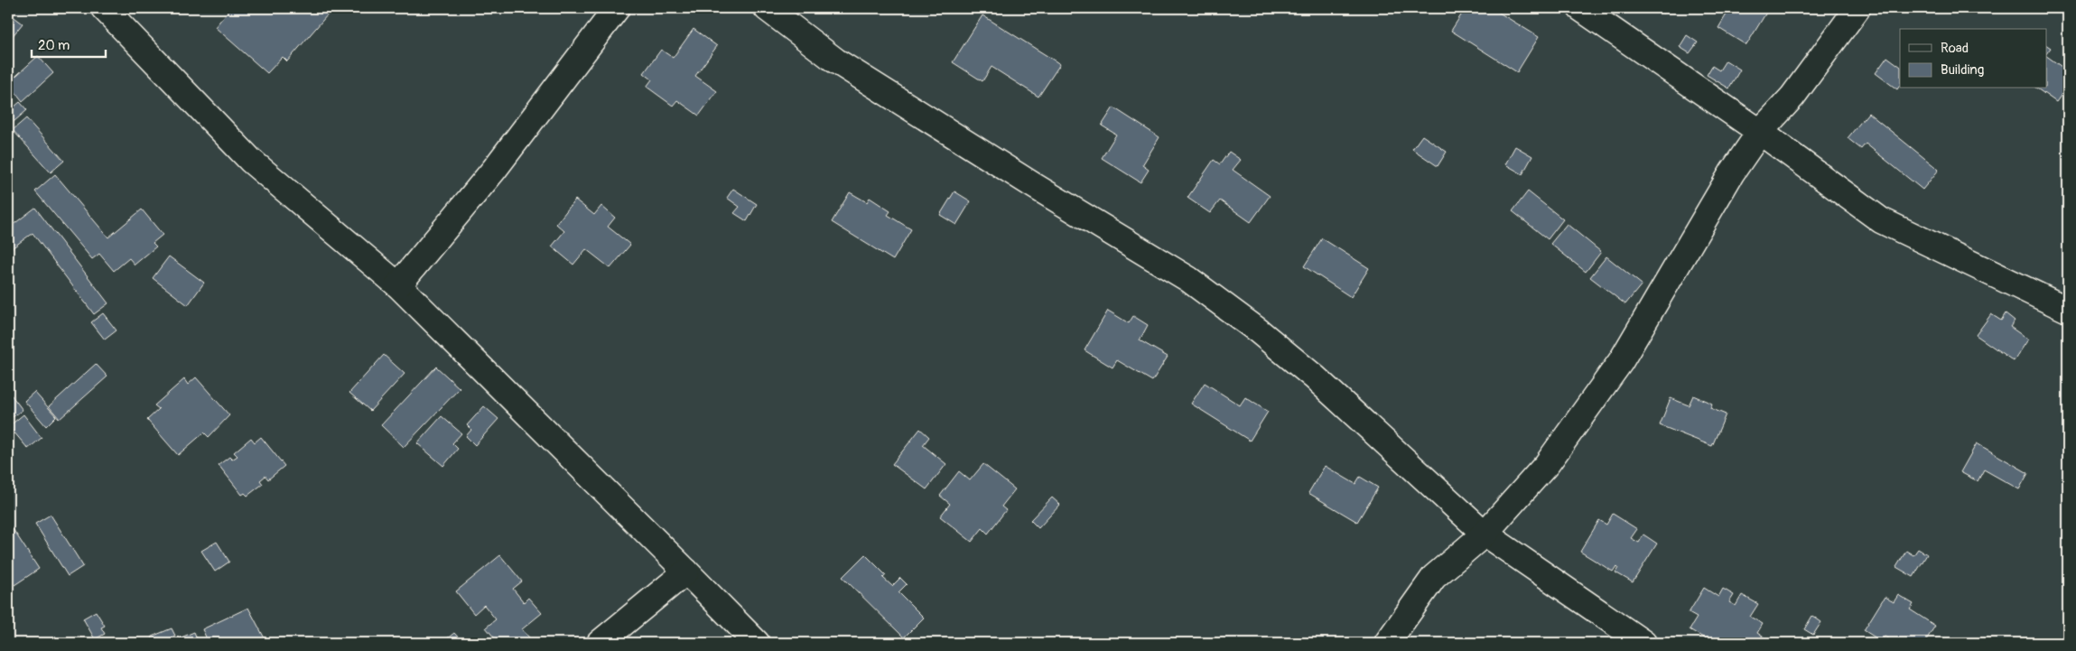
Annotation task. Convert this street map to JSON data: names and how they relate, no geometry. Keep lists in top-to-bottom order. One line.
{"legend":["Road","Building"],"scale_bar":"20 m"}
